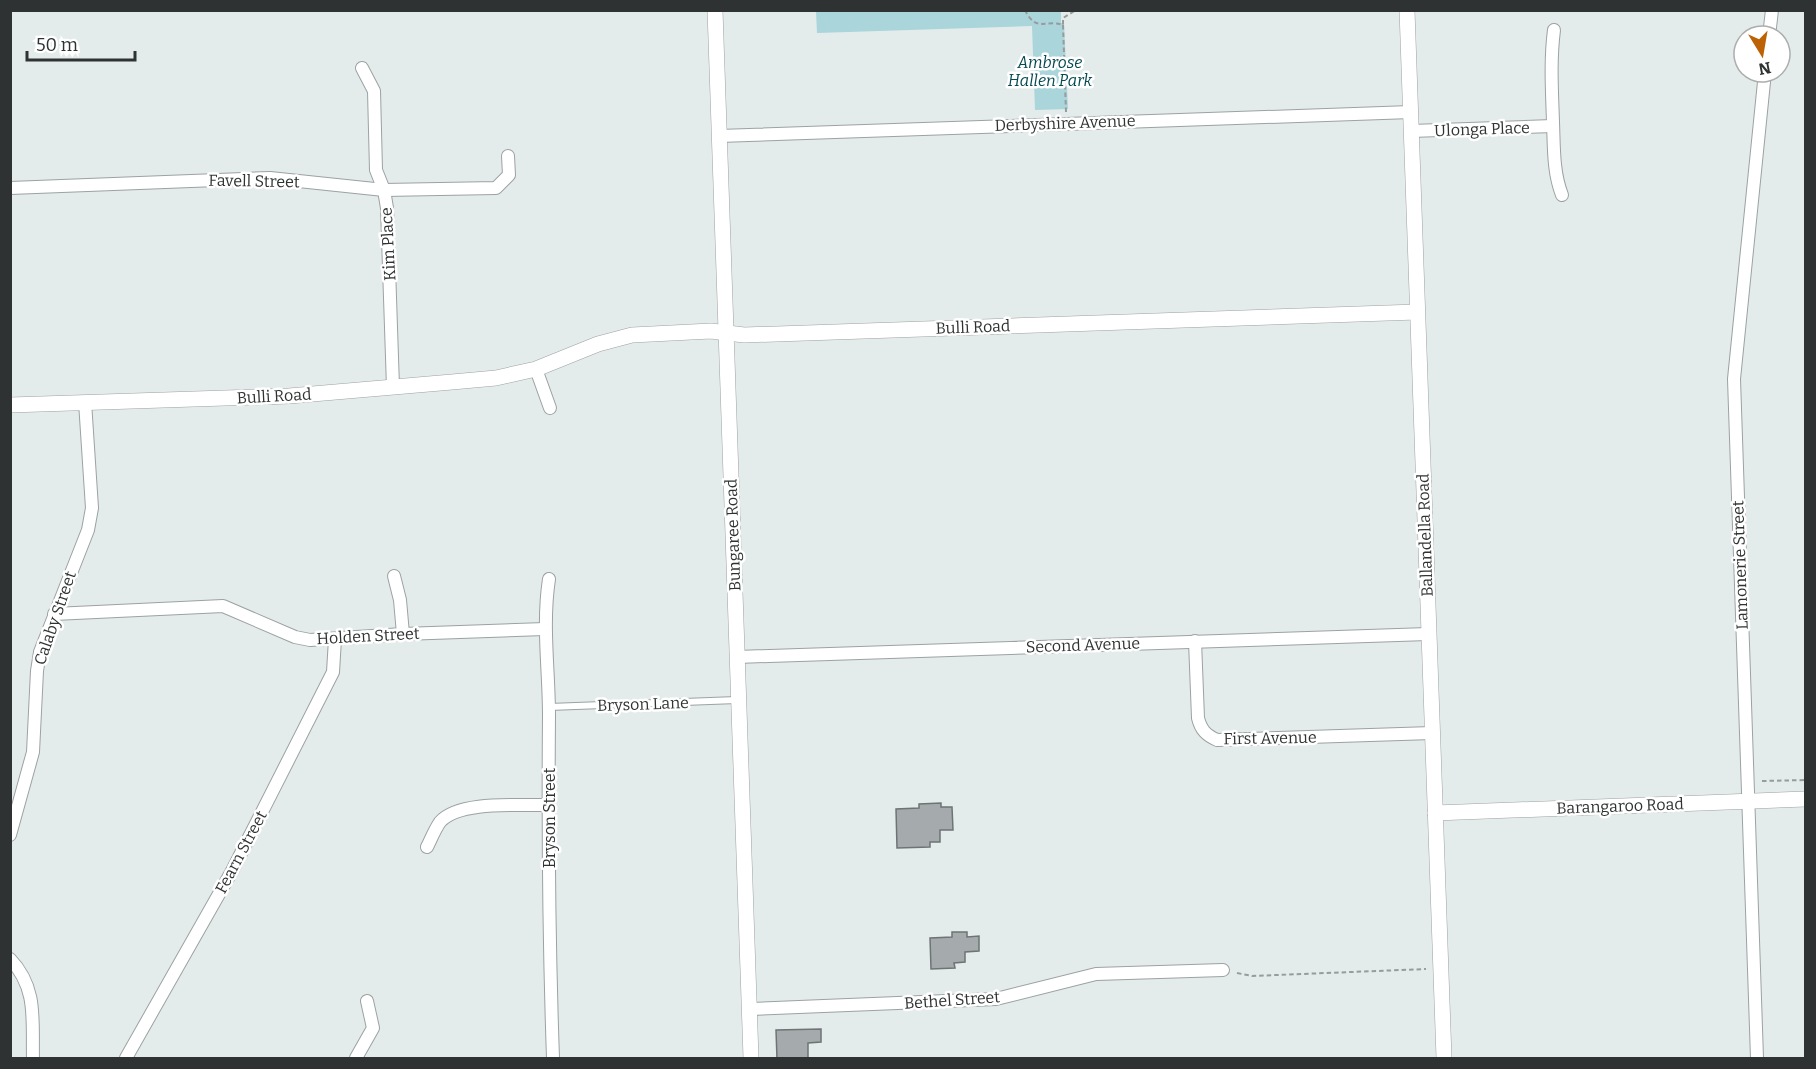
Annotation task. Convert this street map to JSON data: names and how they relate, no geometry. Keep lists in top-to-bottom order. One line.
{"streets":{"street":["Derbyshire Avenue","Ulonga Place","Favell Street","Kim Place","Bulli Road","Bungaree Road","Ballandella Road","Lamonerie Street","Calaby Street","Holden Street","Second Avenue","First Avenue","Barangaroo Road","Bryson Street","Fearn Street","Bethel Street"],"lane":["Bryson Lane"]},"crossings":[["Derbyshire Avenue","Bungaree Road"],["Derbyshire Avenue","Ballandella Road"],["Ulonga Place","Ballandella Road"],["Favell Street","Kim Place"],["Kim Place","Bulli Road"],["Bulli Road","Bungaree Road"],["Bulli Road","Ballandella Road"],["Bulli Road","Calaby Street"],["Bungaree Road","Second Avenue"],["Bungaree Road","Bryson Lane"],["Bungaree Road","Bethel Street"],["Ballandella Road","Second Avenue"],["Ballandella Road","First Avenue"],["Ballandella Road","Barangaroo Road"],["Lamonerie Street","Barangaroo Road"],["Calaby Street","Holden Street"],["Holden Street","Bryson Street"],["Holden Street","Fearn Street"],["Second Avenue","First Avenue"],["Bryson Lane","Bryson Street"]],"parks":["Ambrose Hallen Park"],"scale_bar":"50 m","north":"bottom"}
